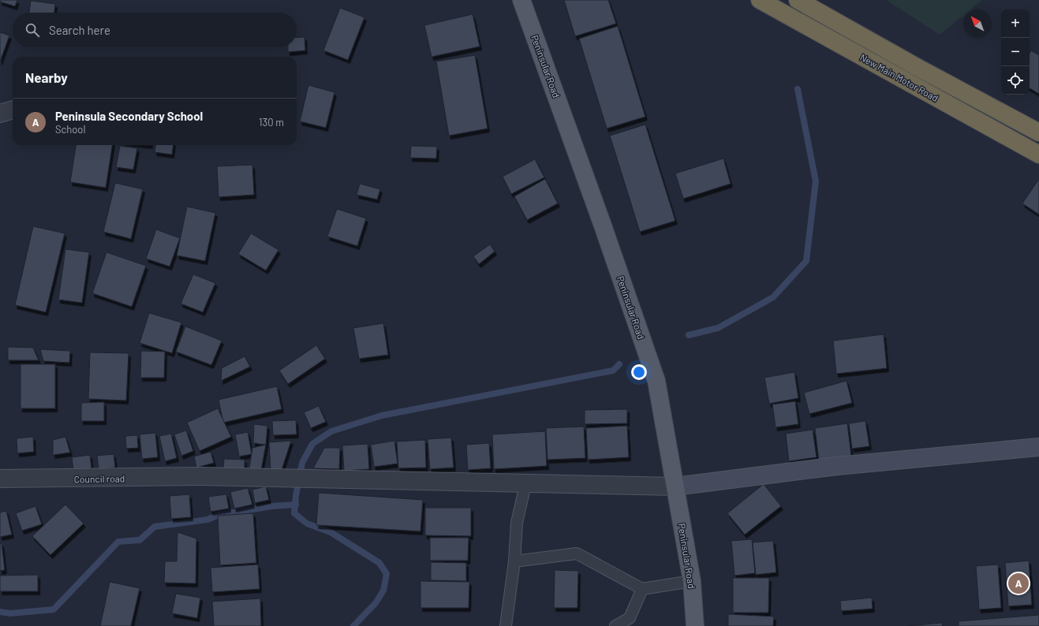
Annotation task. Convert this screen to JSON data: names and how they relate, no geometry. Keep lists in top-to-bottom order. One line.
{"streets":{"highway":["New Main Motor Road"],"main road":["Peninsular Road"],"street":["Council road"]},"crossings":[["Peninsular Road","Council road"]],"north":"top left","page":{"map_buttons":["+","−"],"search":"Search here","heading":"Nearby","list":[{"mark":"A","name":"Peninsula Secondary School","note":"School","value":"130 m"}],"pins":"A"}}
